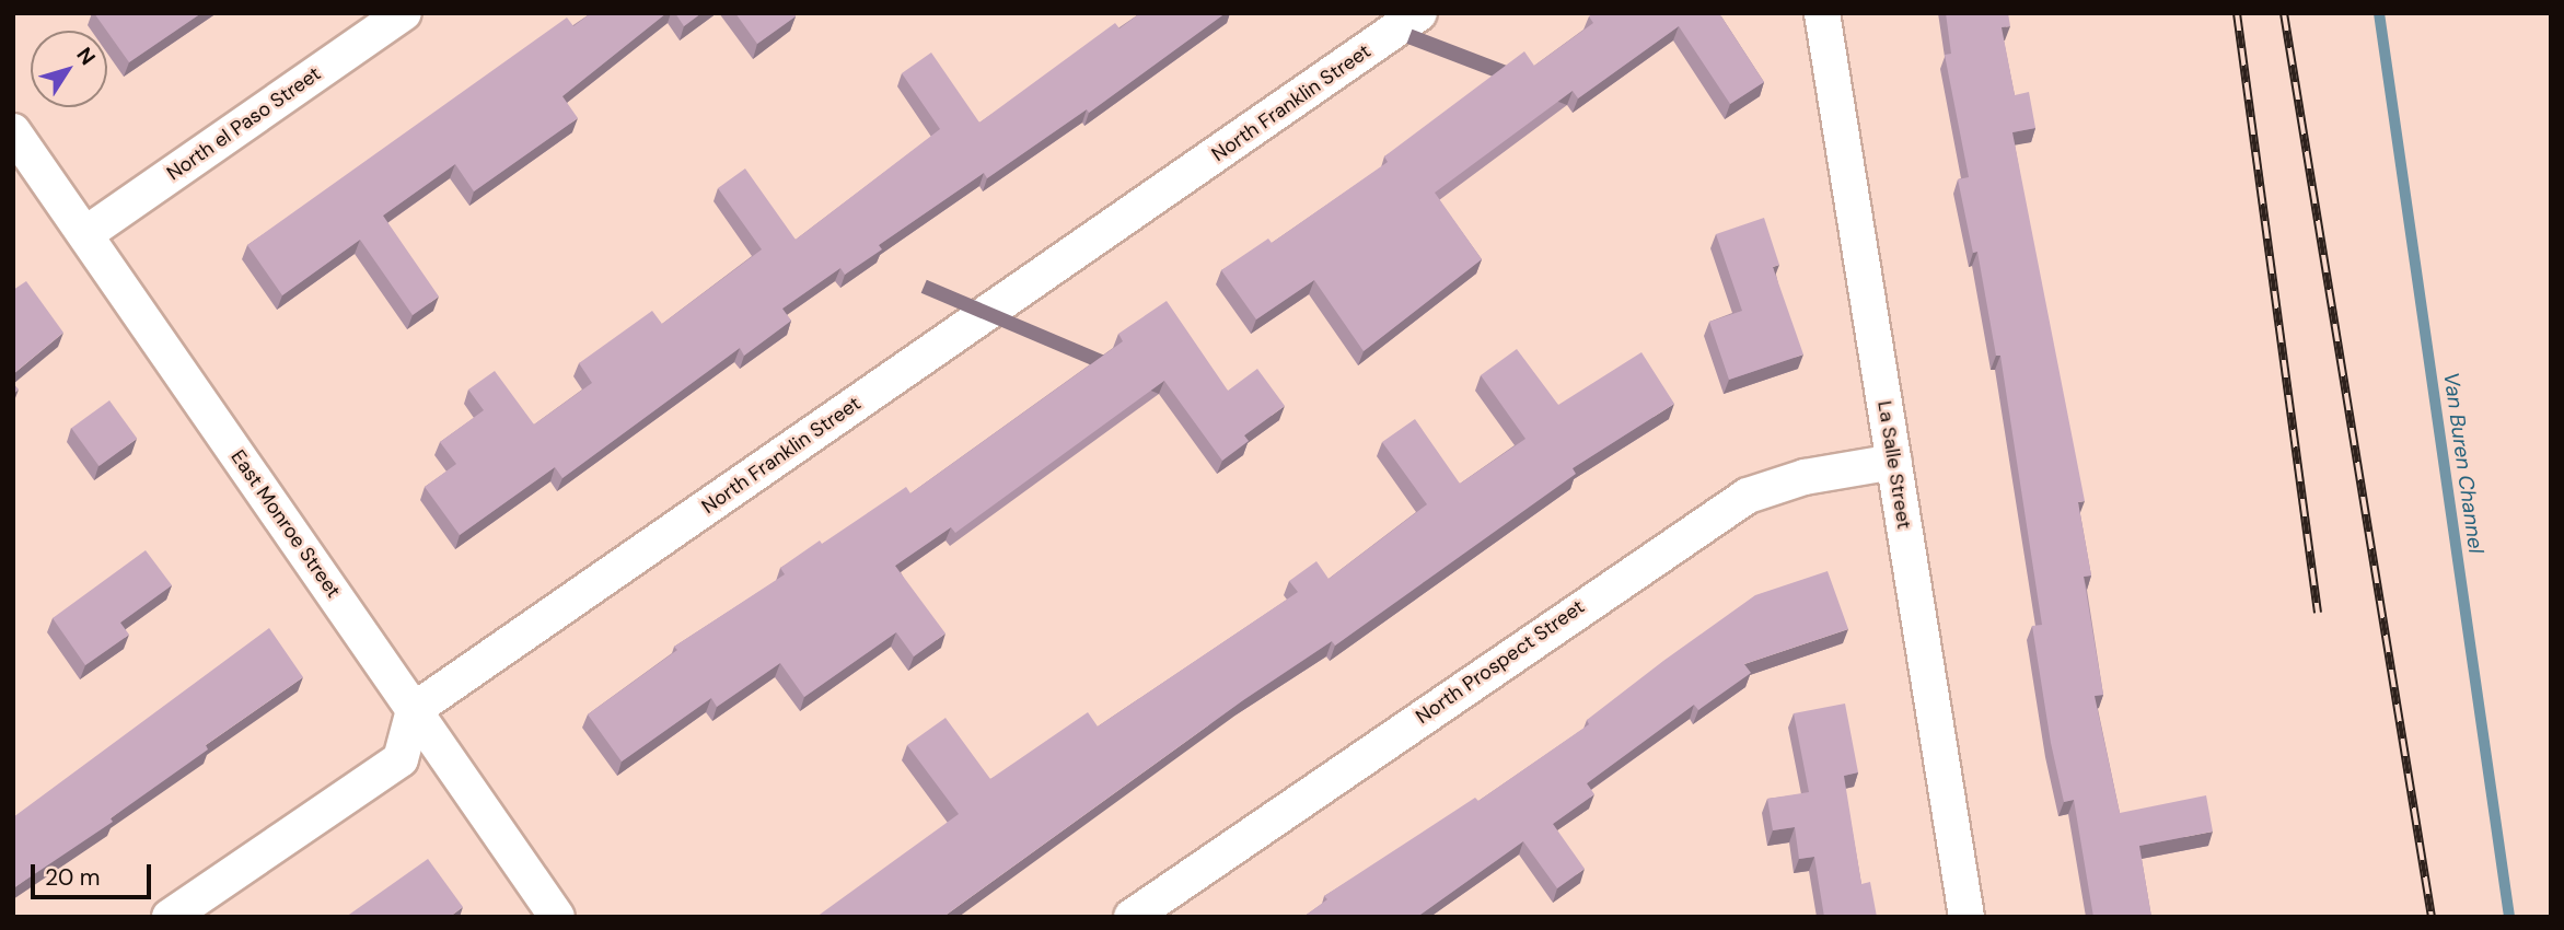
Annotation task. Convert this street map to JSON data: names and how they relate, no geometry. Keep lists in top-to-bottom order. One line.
{"streets":{"street":["North Franklin Street","North el Paso Street","La Salle Street","East Monroe Street","North Prospect Street"]},"crossings":[["North Franklin Street","East Monroe Street"],["North el Paso Street","East Monroe Street"],["La Salle Street","North Prospect Street"]],"water":["Van Buren Channel"],"scale_bar":"20 m","north":"top right"}
